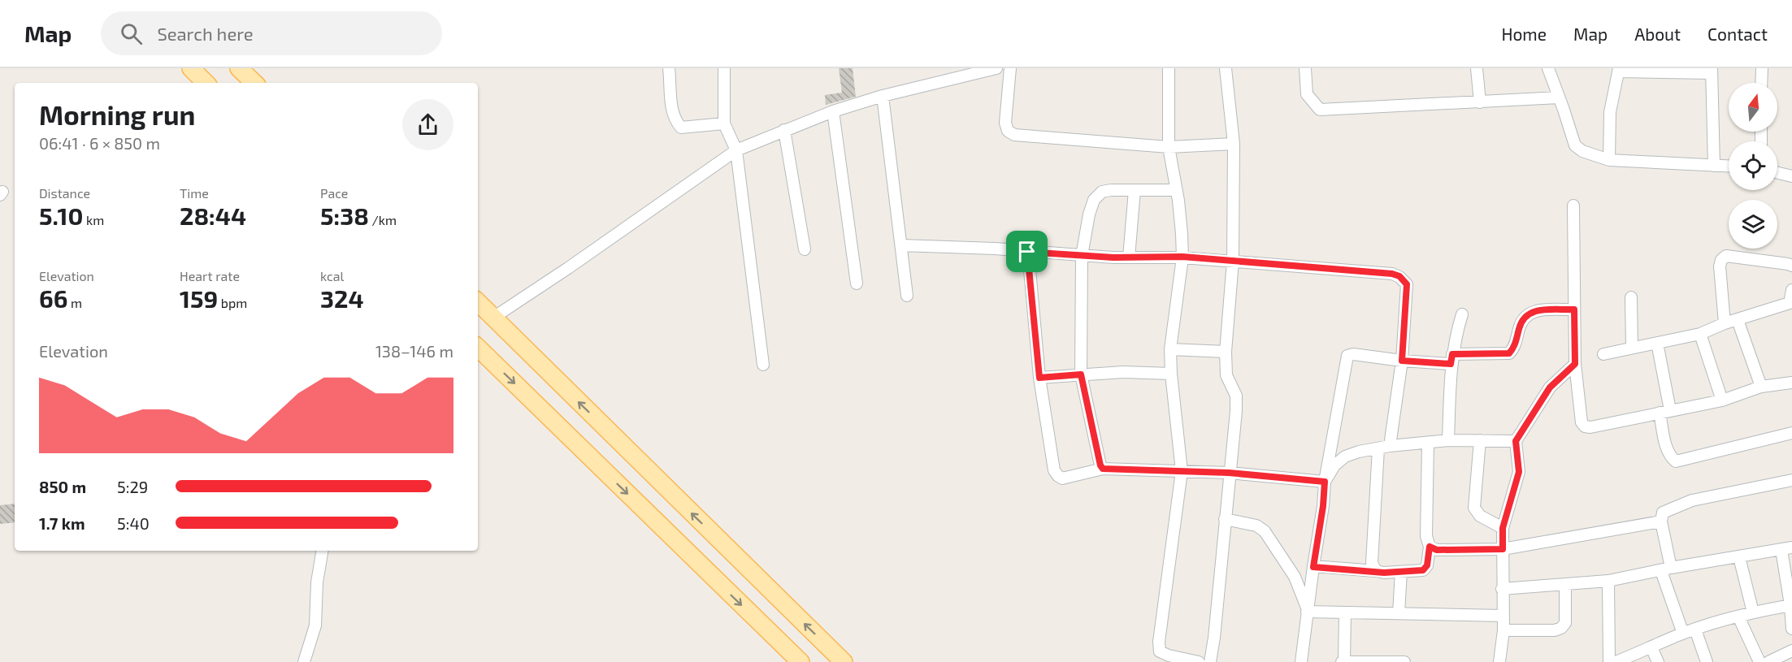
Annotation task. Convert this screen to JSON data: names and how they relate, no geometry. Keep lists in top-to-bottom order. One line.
{"north":"top","page":{"header":"Map","search":"Search here","nav":["Home","Map","About","Contact"],"heading":["Morning run","06:41 · 6 × 850 m"],"stats":[["Distance","5.10 km"],["Time","28:44"],["Pace","5:38 /km"],["Elevation","66 m"],["Heart rate","159 bpm"],["kcal","324"]],"chart":["Elevation","138–146 m"],"list":[{"name":"850 m","note":"5:29"},{"name":"1.7 km","note":"5:40"}]}}
